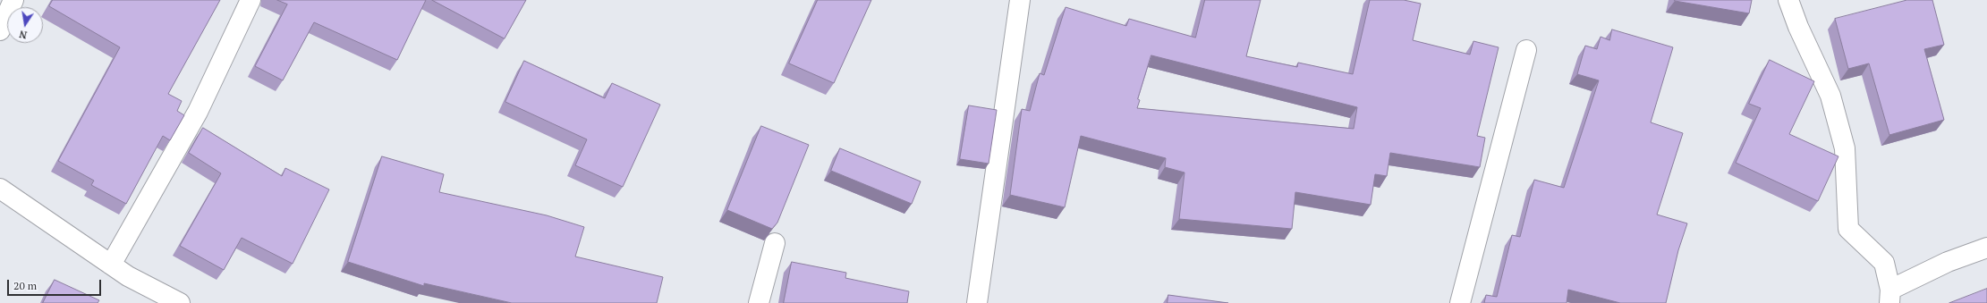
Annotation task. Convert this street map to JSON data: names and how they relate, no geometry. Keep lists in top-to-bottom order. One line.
{"scale_bar":"20 m","north":"bottom"}
